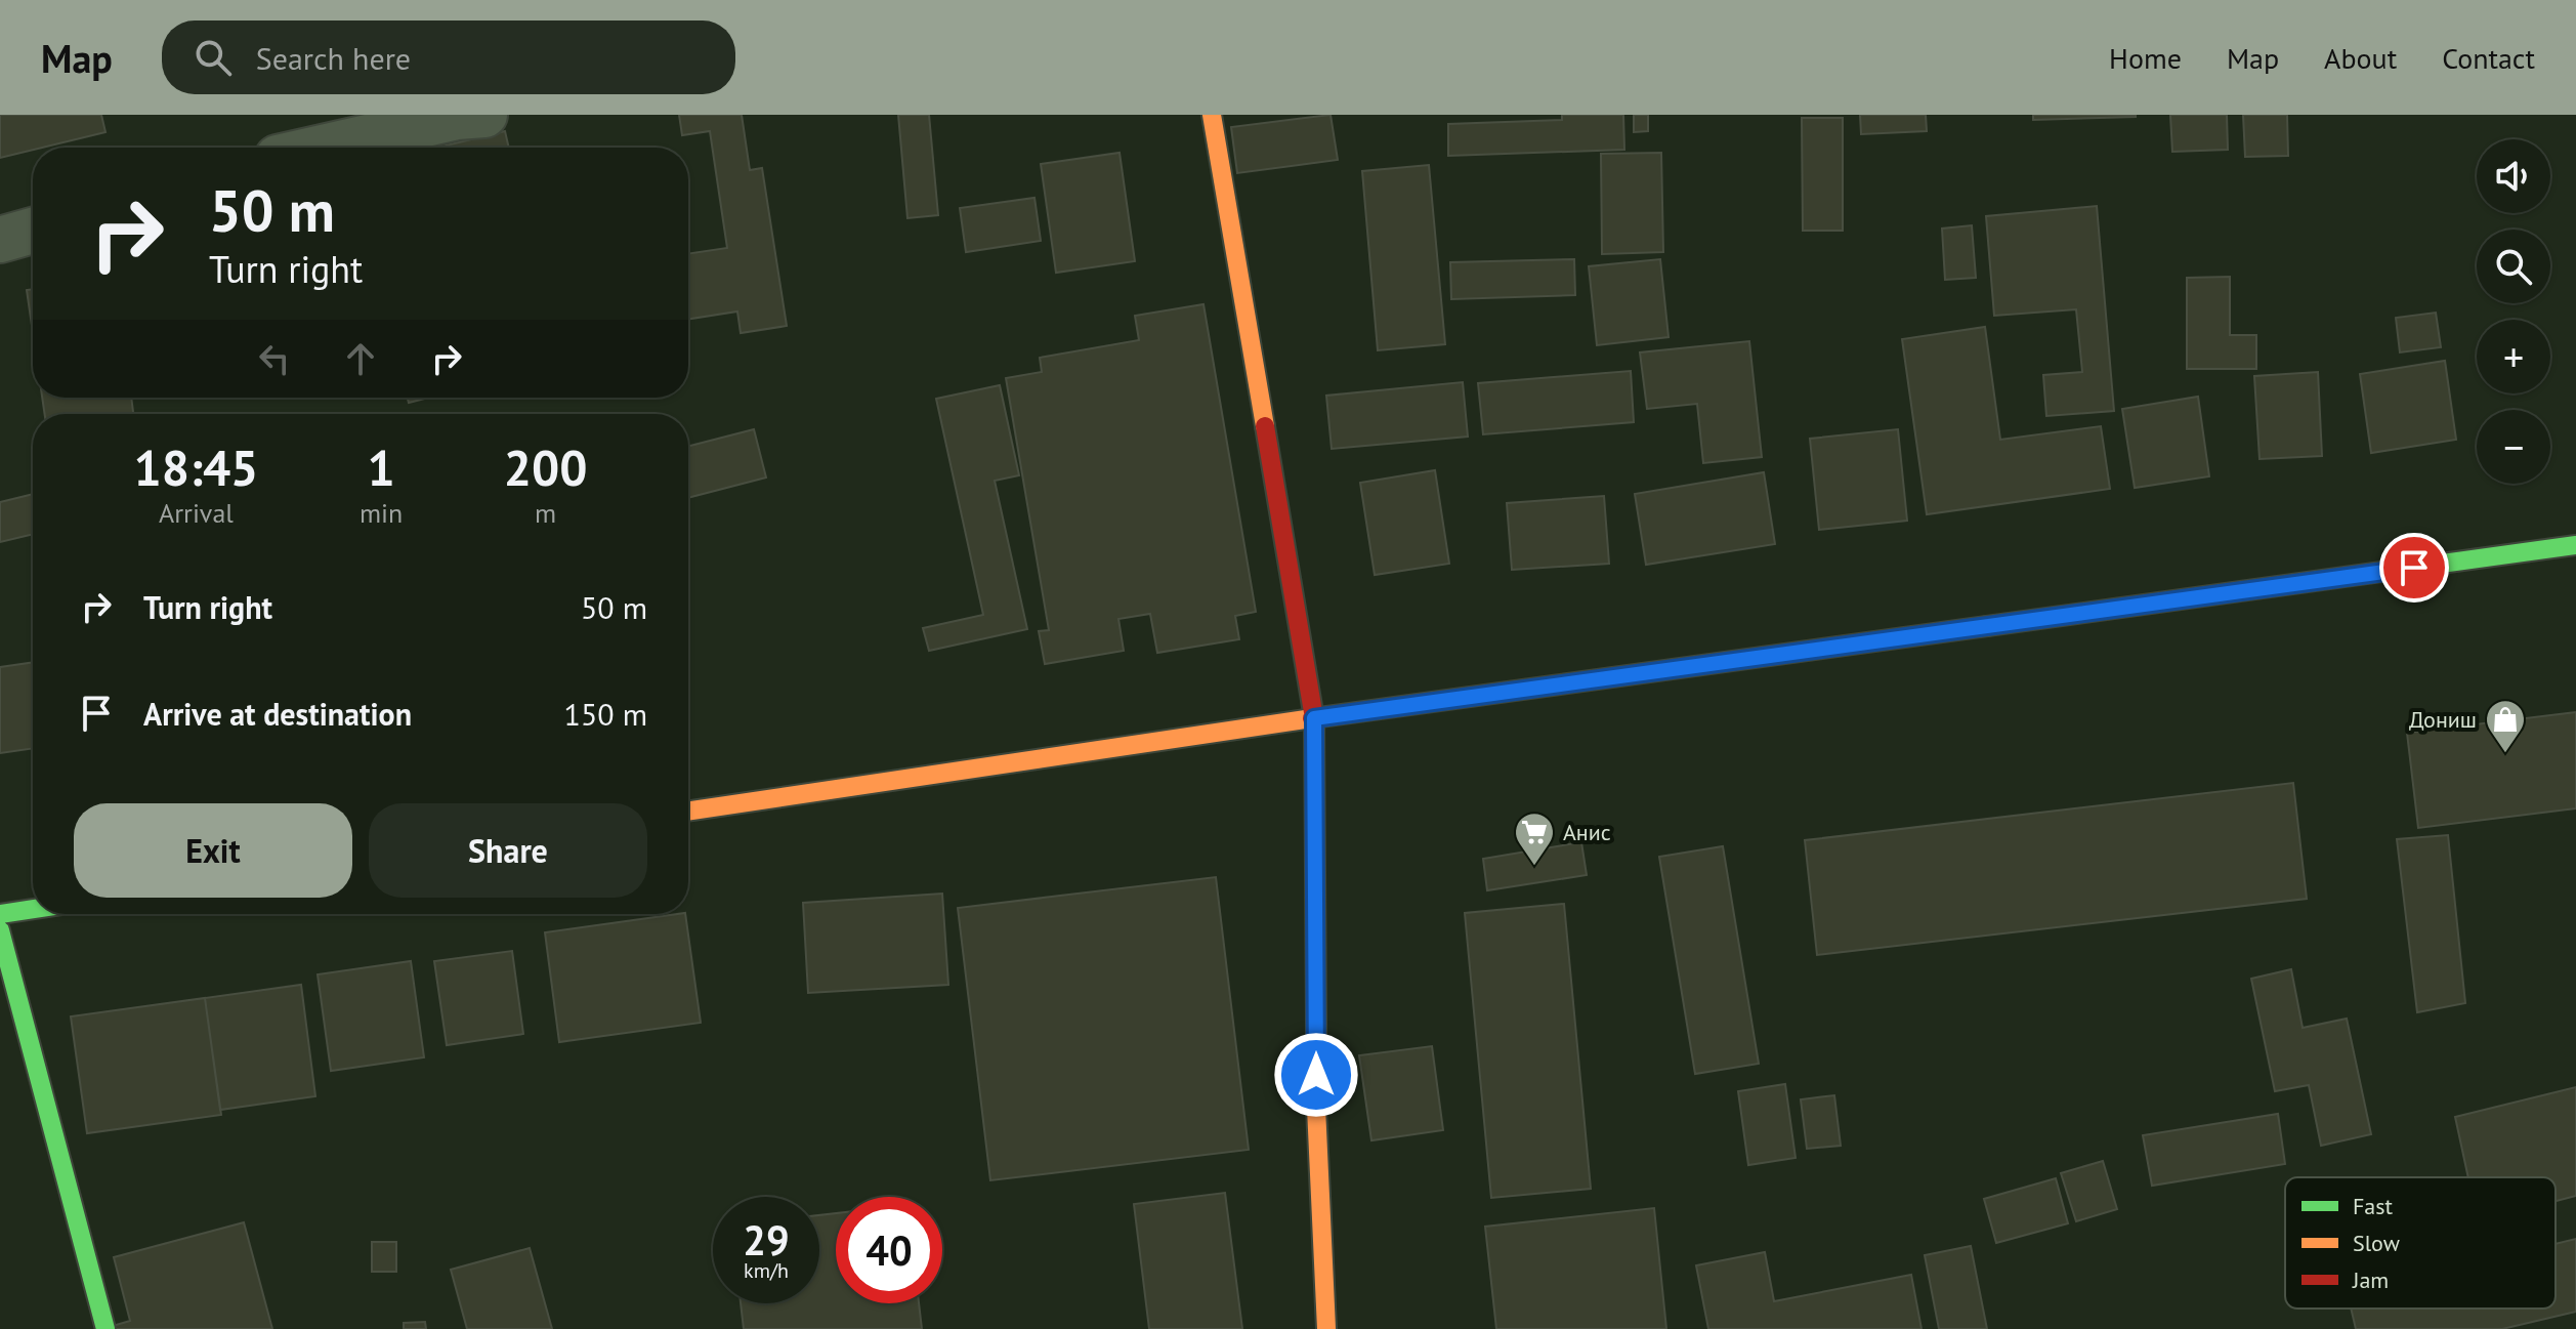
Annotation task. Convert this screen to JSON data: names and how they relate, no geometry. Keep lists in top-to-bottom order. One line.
{"places":{"shop":["Дониш"],"supermarket":["Анис"]},"legend":["Fast","Slow","Jam"],"page":{"header":"Map","search":"Search here","nav":["Home","Map","About","Contact"],"map_buttons":["+","−"],"turn":["50 m","Turn right"],"eta":["18:45","Arrival","1","min","200","m"],"list":[{"name":"Turn right","value":"50 m"},{"name":"Arrive at destination","value":"150 m"}],"buttons":["Exit","Share"],"speed":"29 km/h","limit":"40"}}
